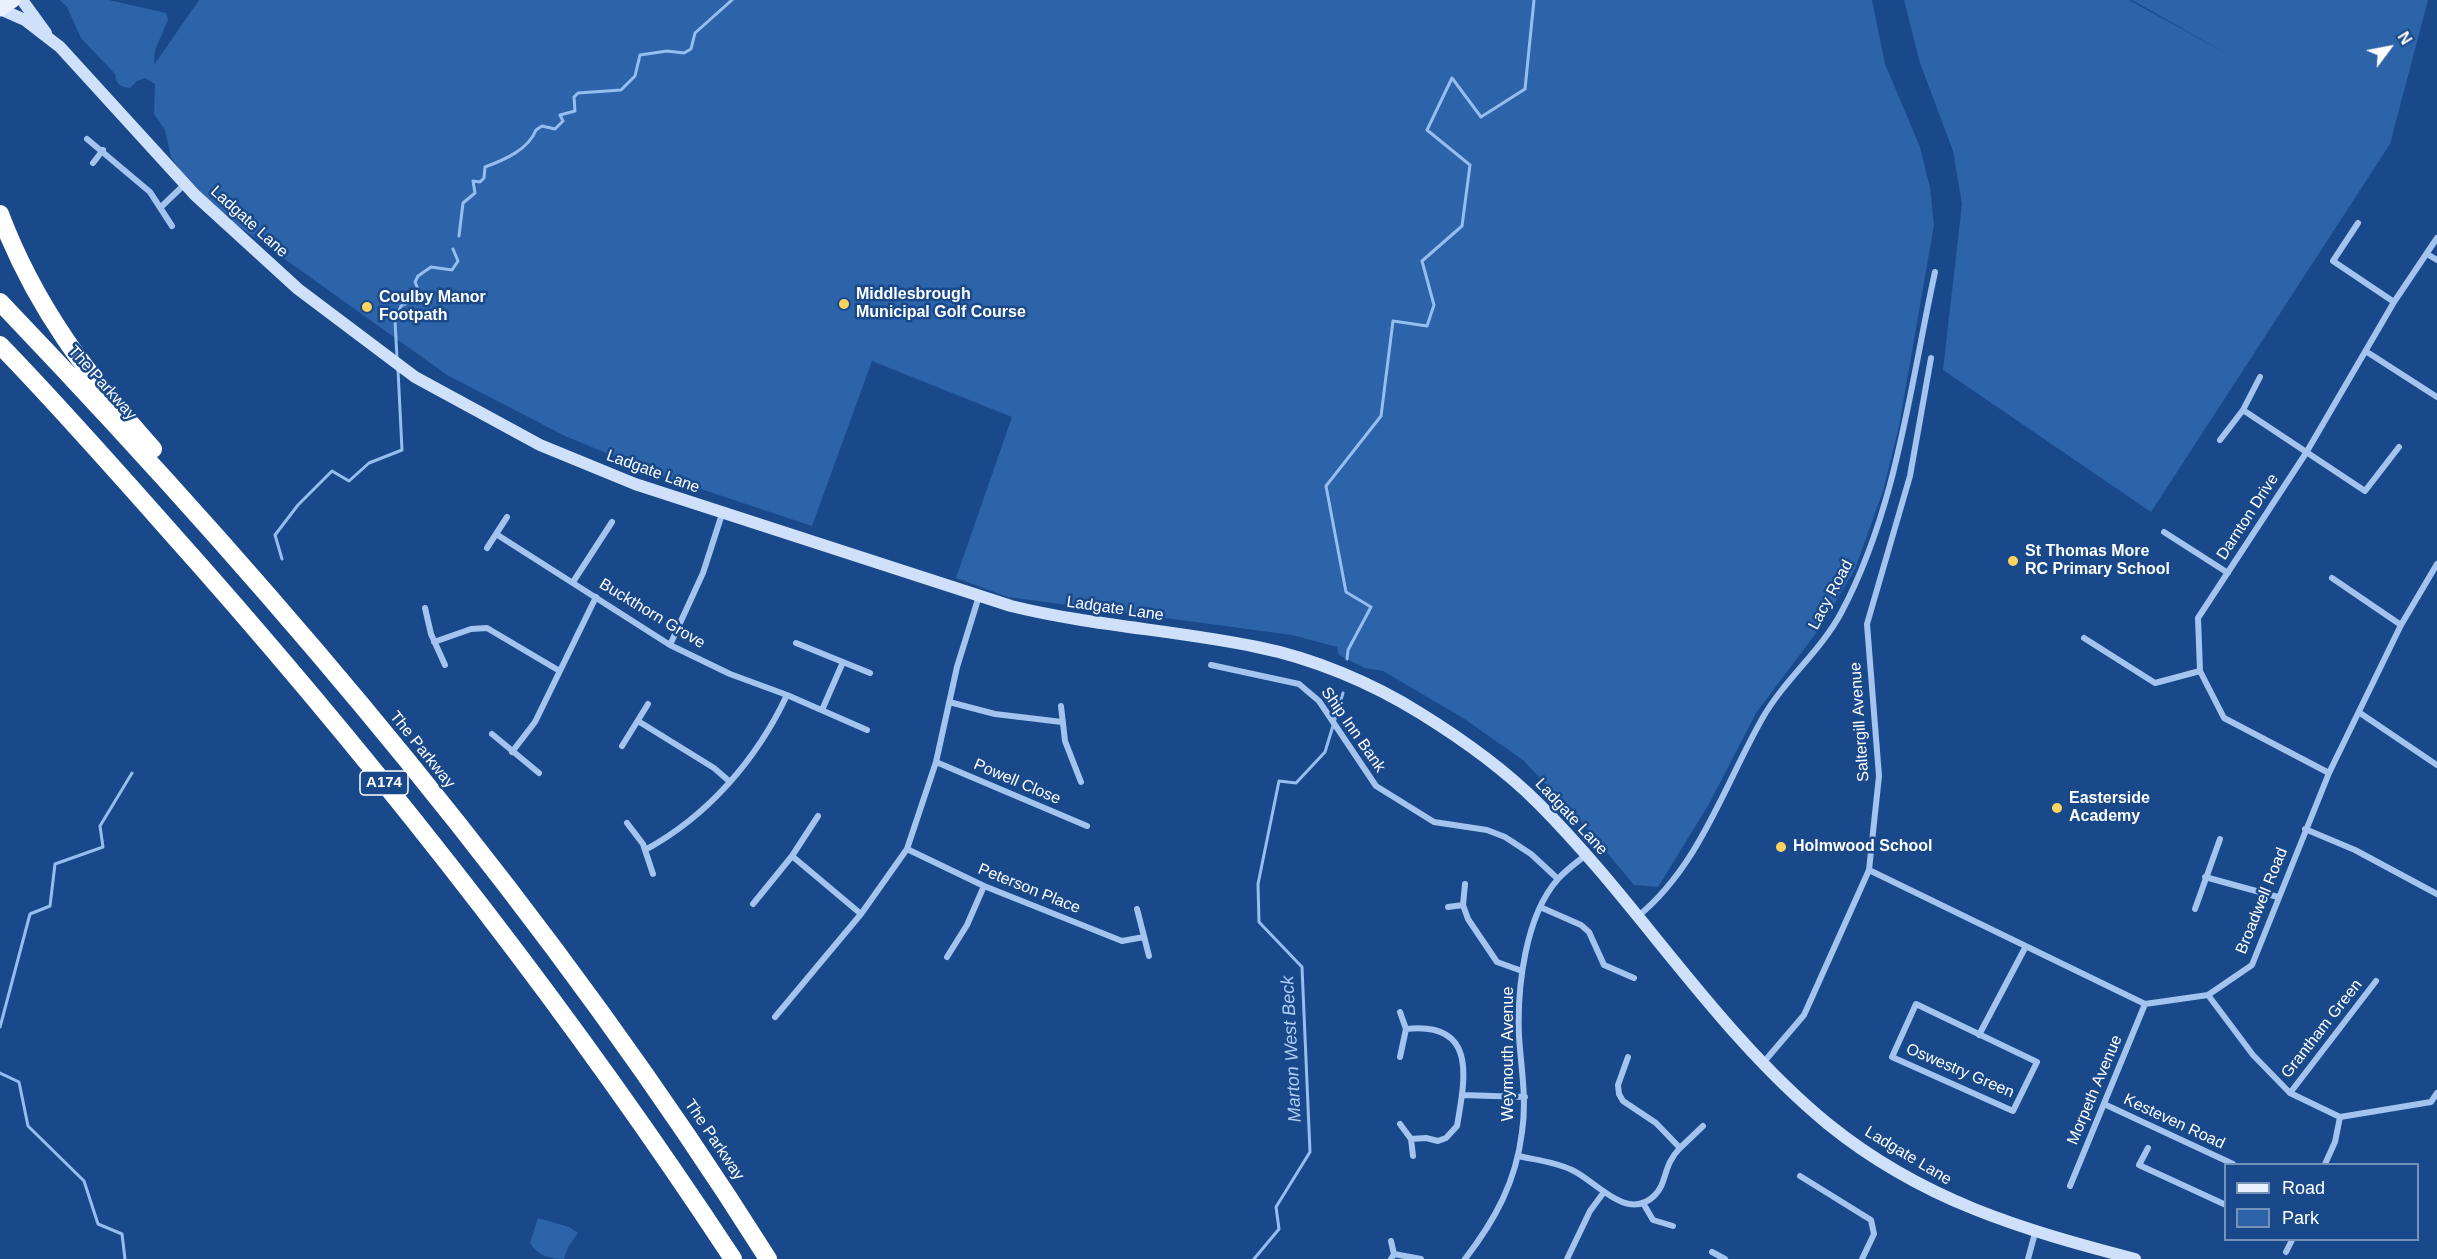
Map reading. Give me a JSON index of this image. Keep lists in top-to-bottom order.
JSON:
{
  "streets": {
    "highway": ["The Parkway", "A174"],
    "main road": ["Ladgate Lane"],
    "street": [
      "Darnton Drive",
      "Lacy Road",
      "Buckthorn Grove",
      "Saltergill Avenue",
      "Ship Inn Bank",
      "Powell Close",
      "Peterson Place",
      "Broadwell Road",
      "Grantham Green",
      "Weymouth Avenue",
      "Oswestry Green",
      "Morpeth Avenue",
      "Kesteven Road"
    ]
  },
  "crossings": [
    ["Ladgate Lane", "Lacy Road"],
    ["Ladgate Lane", "Saltergill Avenue"],
    ["Ladgate Lane", "Weymouth Avenue"],
    ["The Parkway", "A174"],
    ["Darnton Drive", "Broadwell Road"],
    ["Ship Inn Bank", "Weymouth Avenue"],
    ["Broadwell Road", "Morpeth Avenue"],
    ["Morpeth Avenue", "Kesteven Road"]
  ],
  "water": ["Marton West Beck"],
  "places": [
    "Middlesbrough Municipal Golf Course",
    "Coulby Manor Footpath",
    "St Thomas More RC Primary School",
    "Easterside Academy",
    "Holmwood School"
  ],
  "legend": ["Road", "Park"],
  "north": "top right"
}
